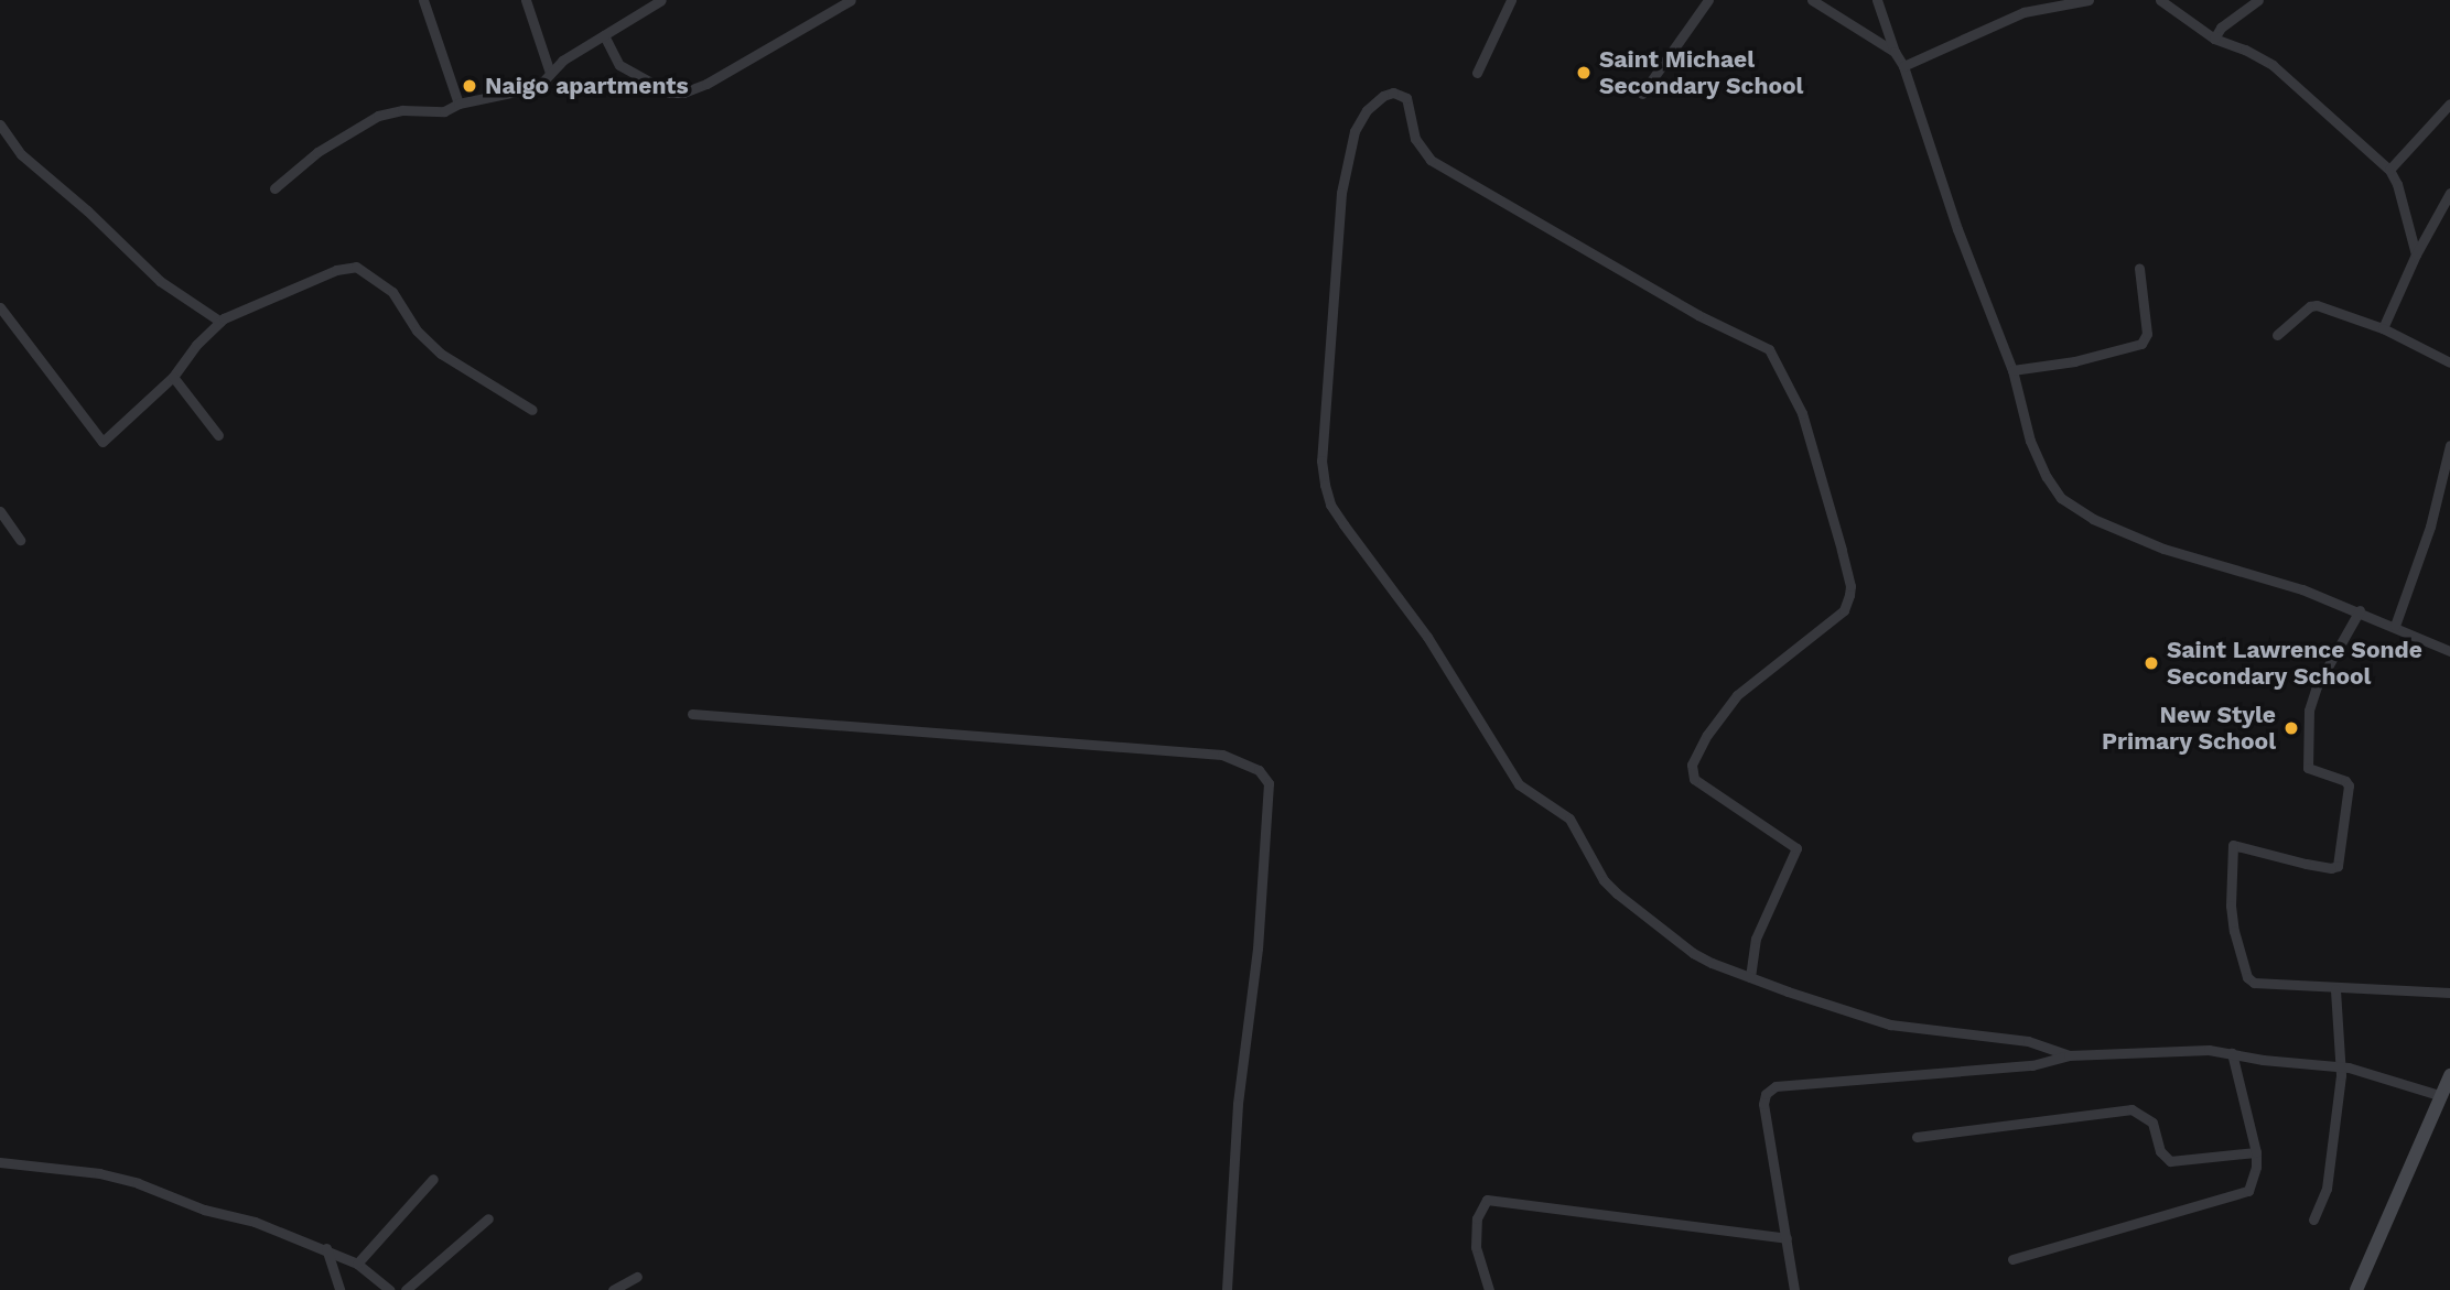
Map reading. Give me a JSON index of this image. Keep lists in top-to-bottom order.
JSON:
{
  "places": [
    "Saint Michael Secondary School",
    "Naigo apartments",
    "Saint Lawrence Sonde Secondary School",
    "New Style Primary School"
  ]
}
